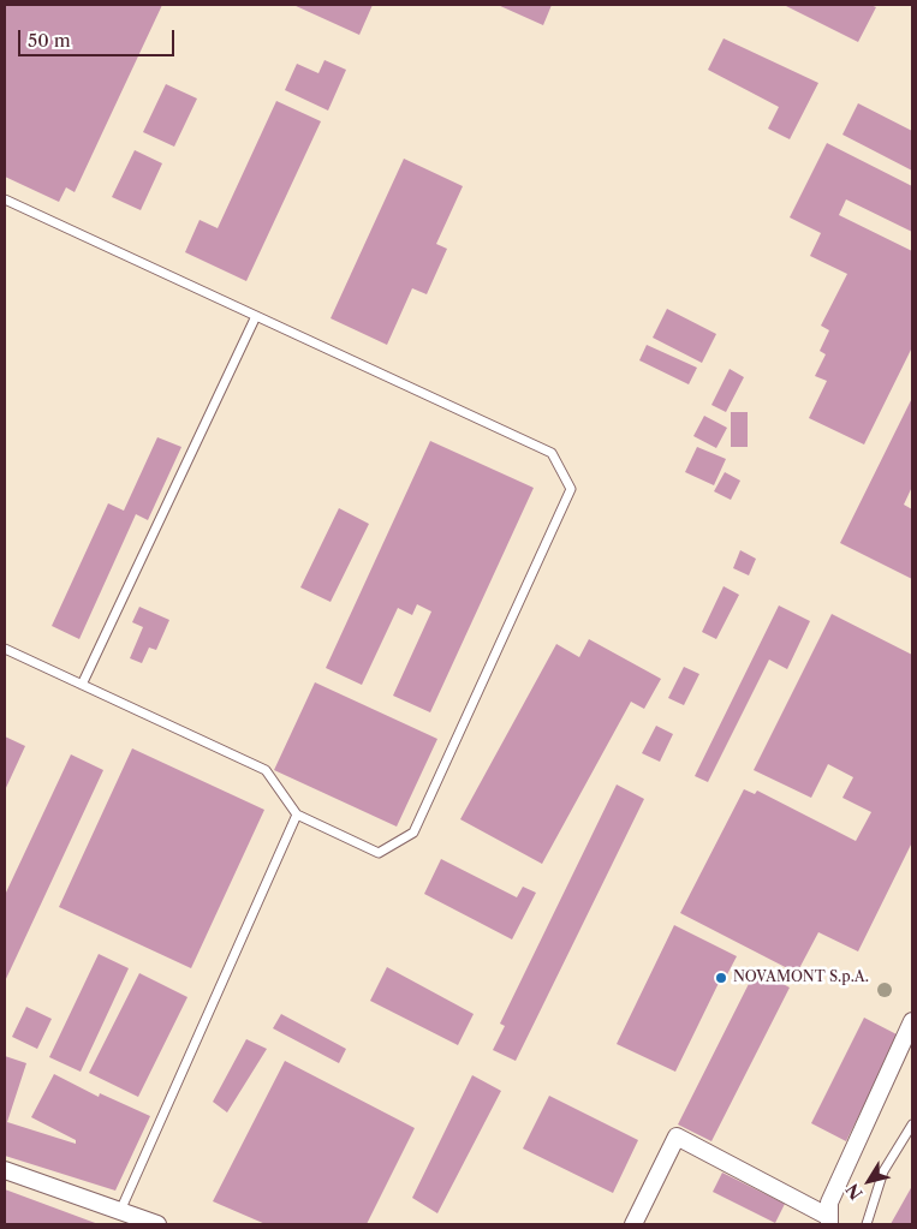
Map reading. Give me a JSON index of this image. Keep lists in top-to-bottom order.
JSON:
{
  "places": ["NOVAMONT S.p.A."],
  "scale_bar": "50 m",
  "north": "bottom left"
}
